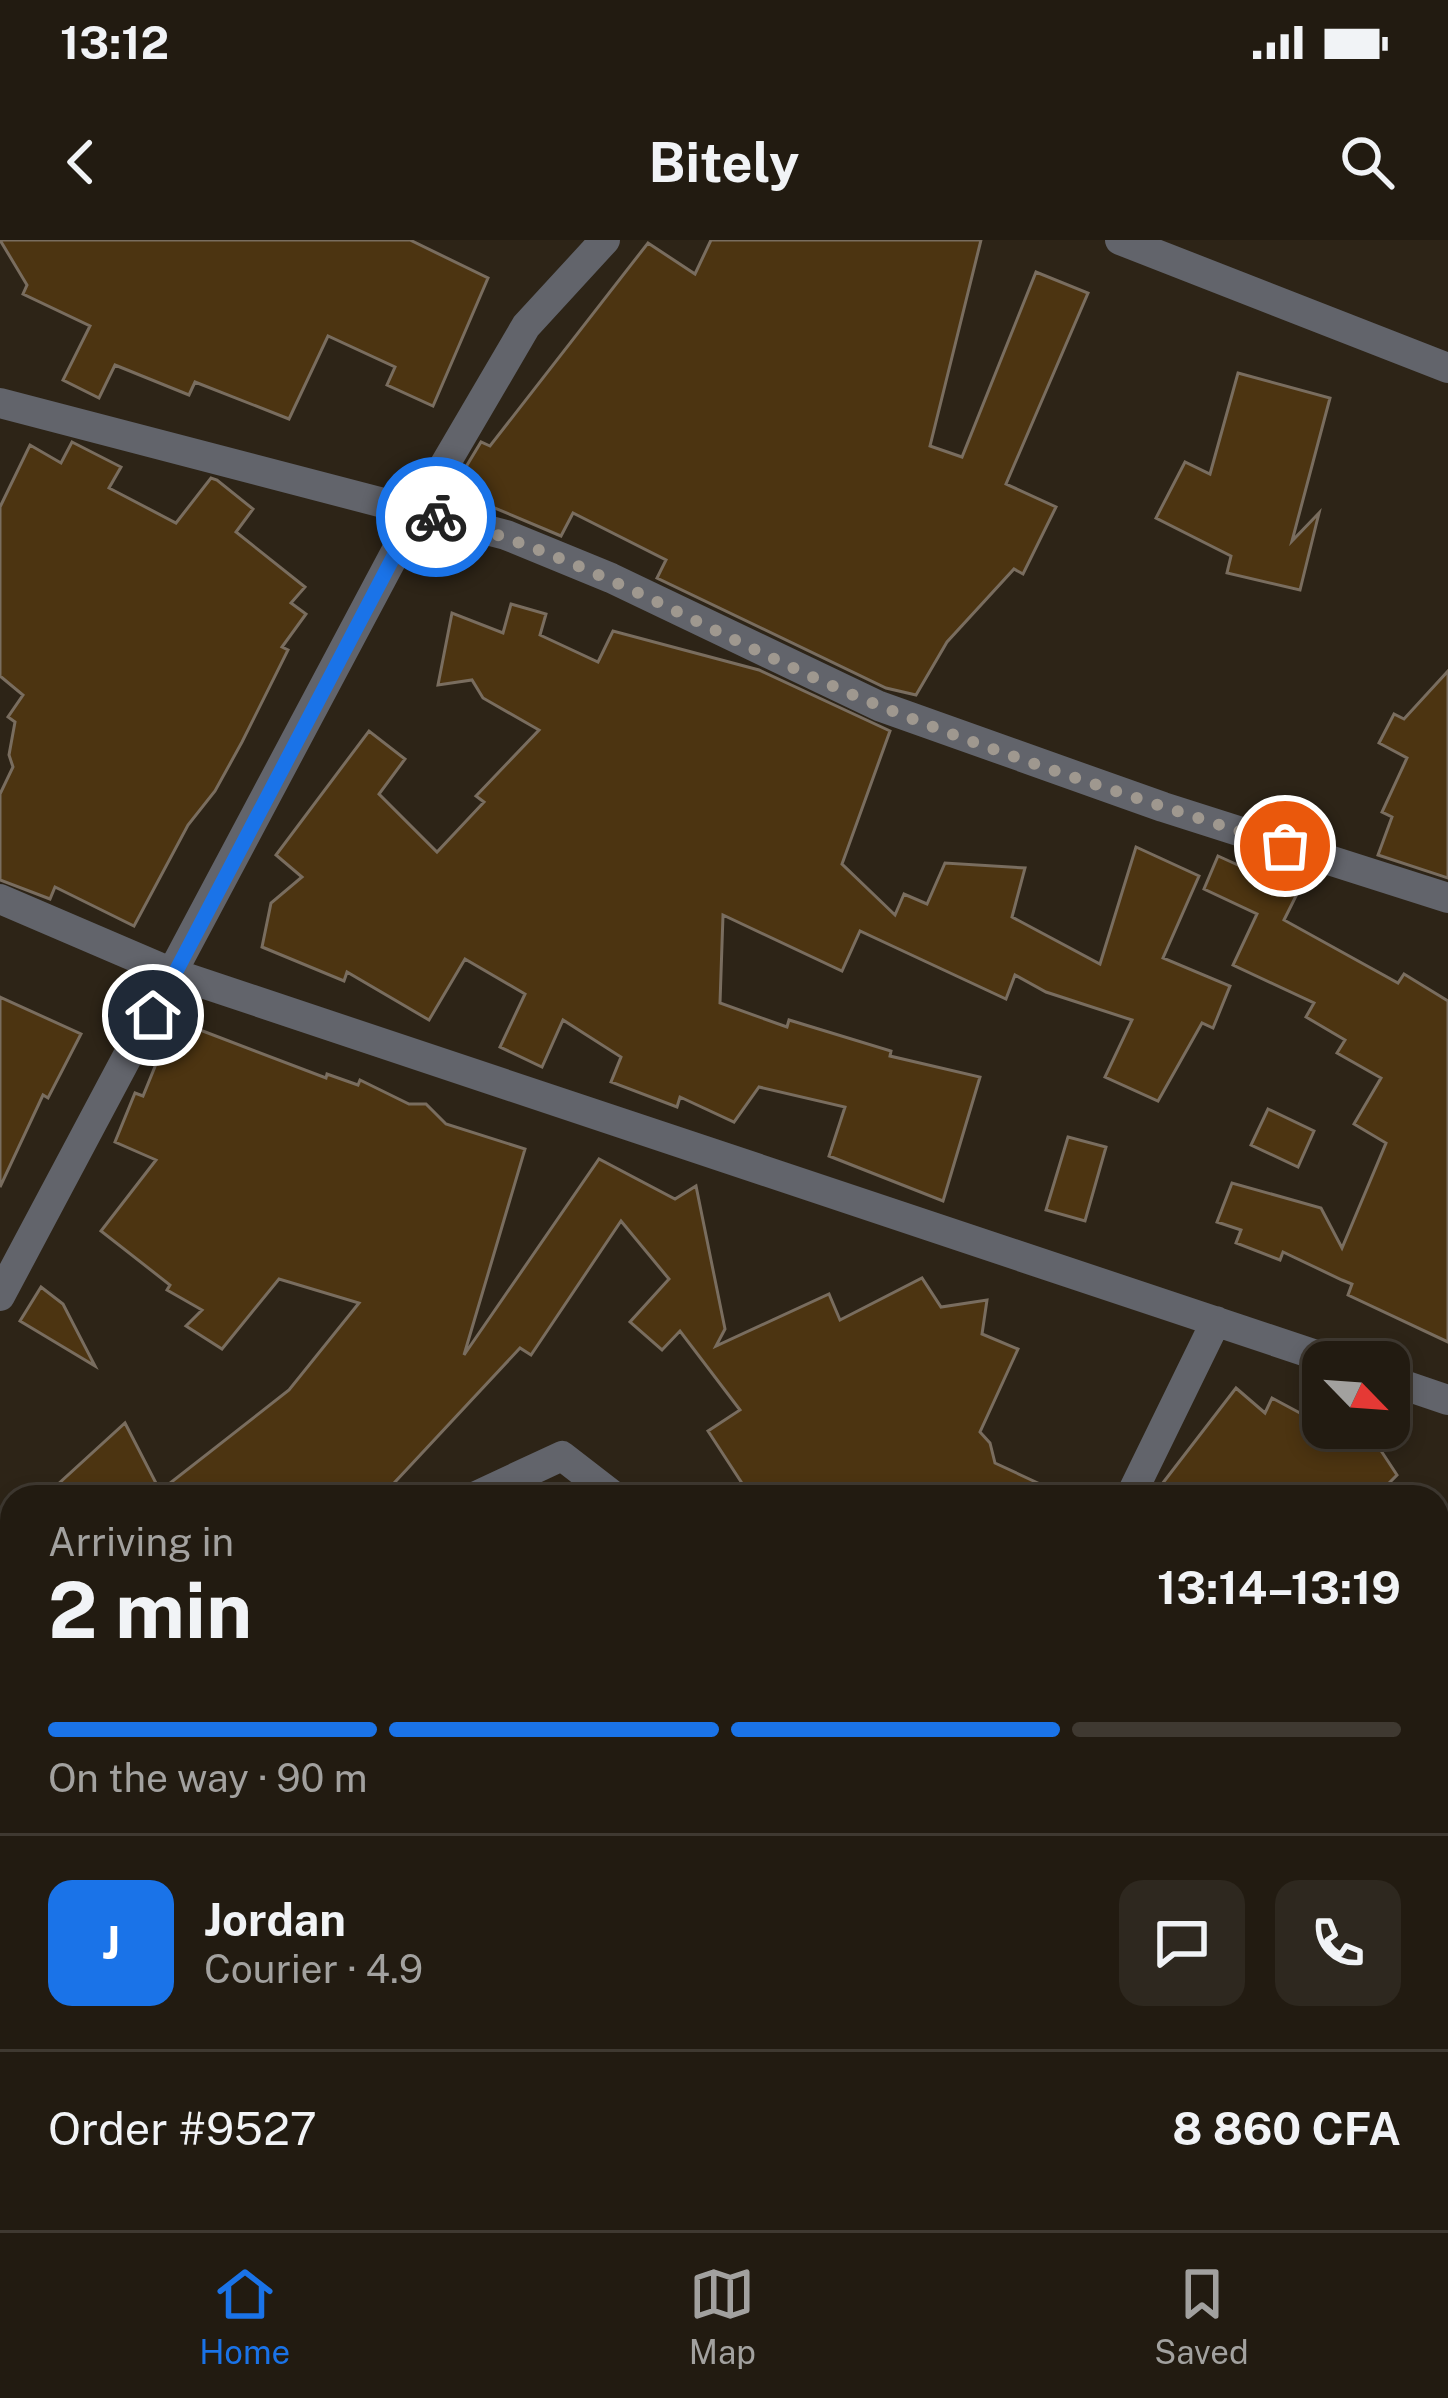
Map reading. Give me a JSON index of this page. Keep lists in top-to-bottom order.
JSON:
{
  "north": "bottom right",
  "page": {
    "status": "13:12",
    "header": "Bitely",
    "heading": ["2 min", "Arriving in", "13:14–13:19"],
    "panel": [
      "Jordan",
      "Courier · 4.9",
      "Order #9527",
      "8 860 CFA"
    ],
    "bar": "On the way · 90 m",
    "round": "J",
    "tabs": ["Home", "Map", "Saved"]
  }
}
